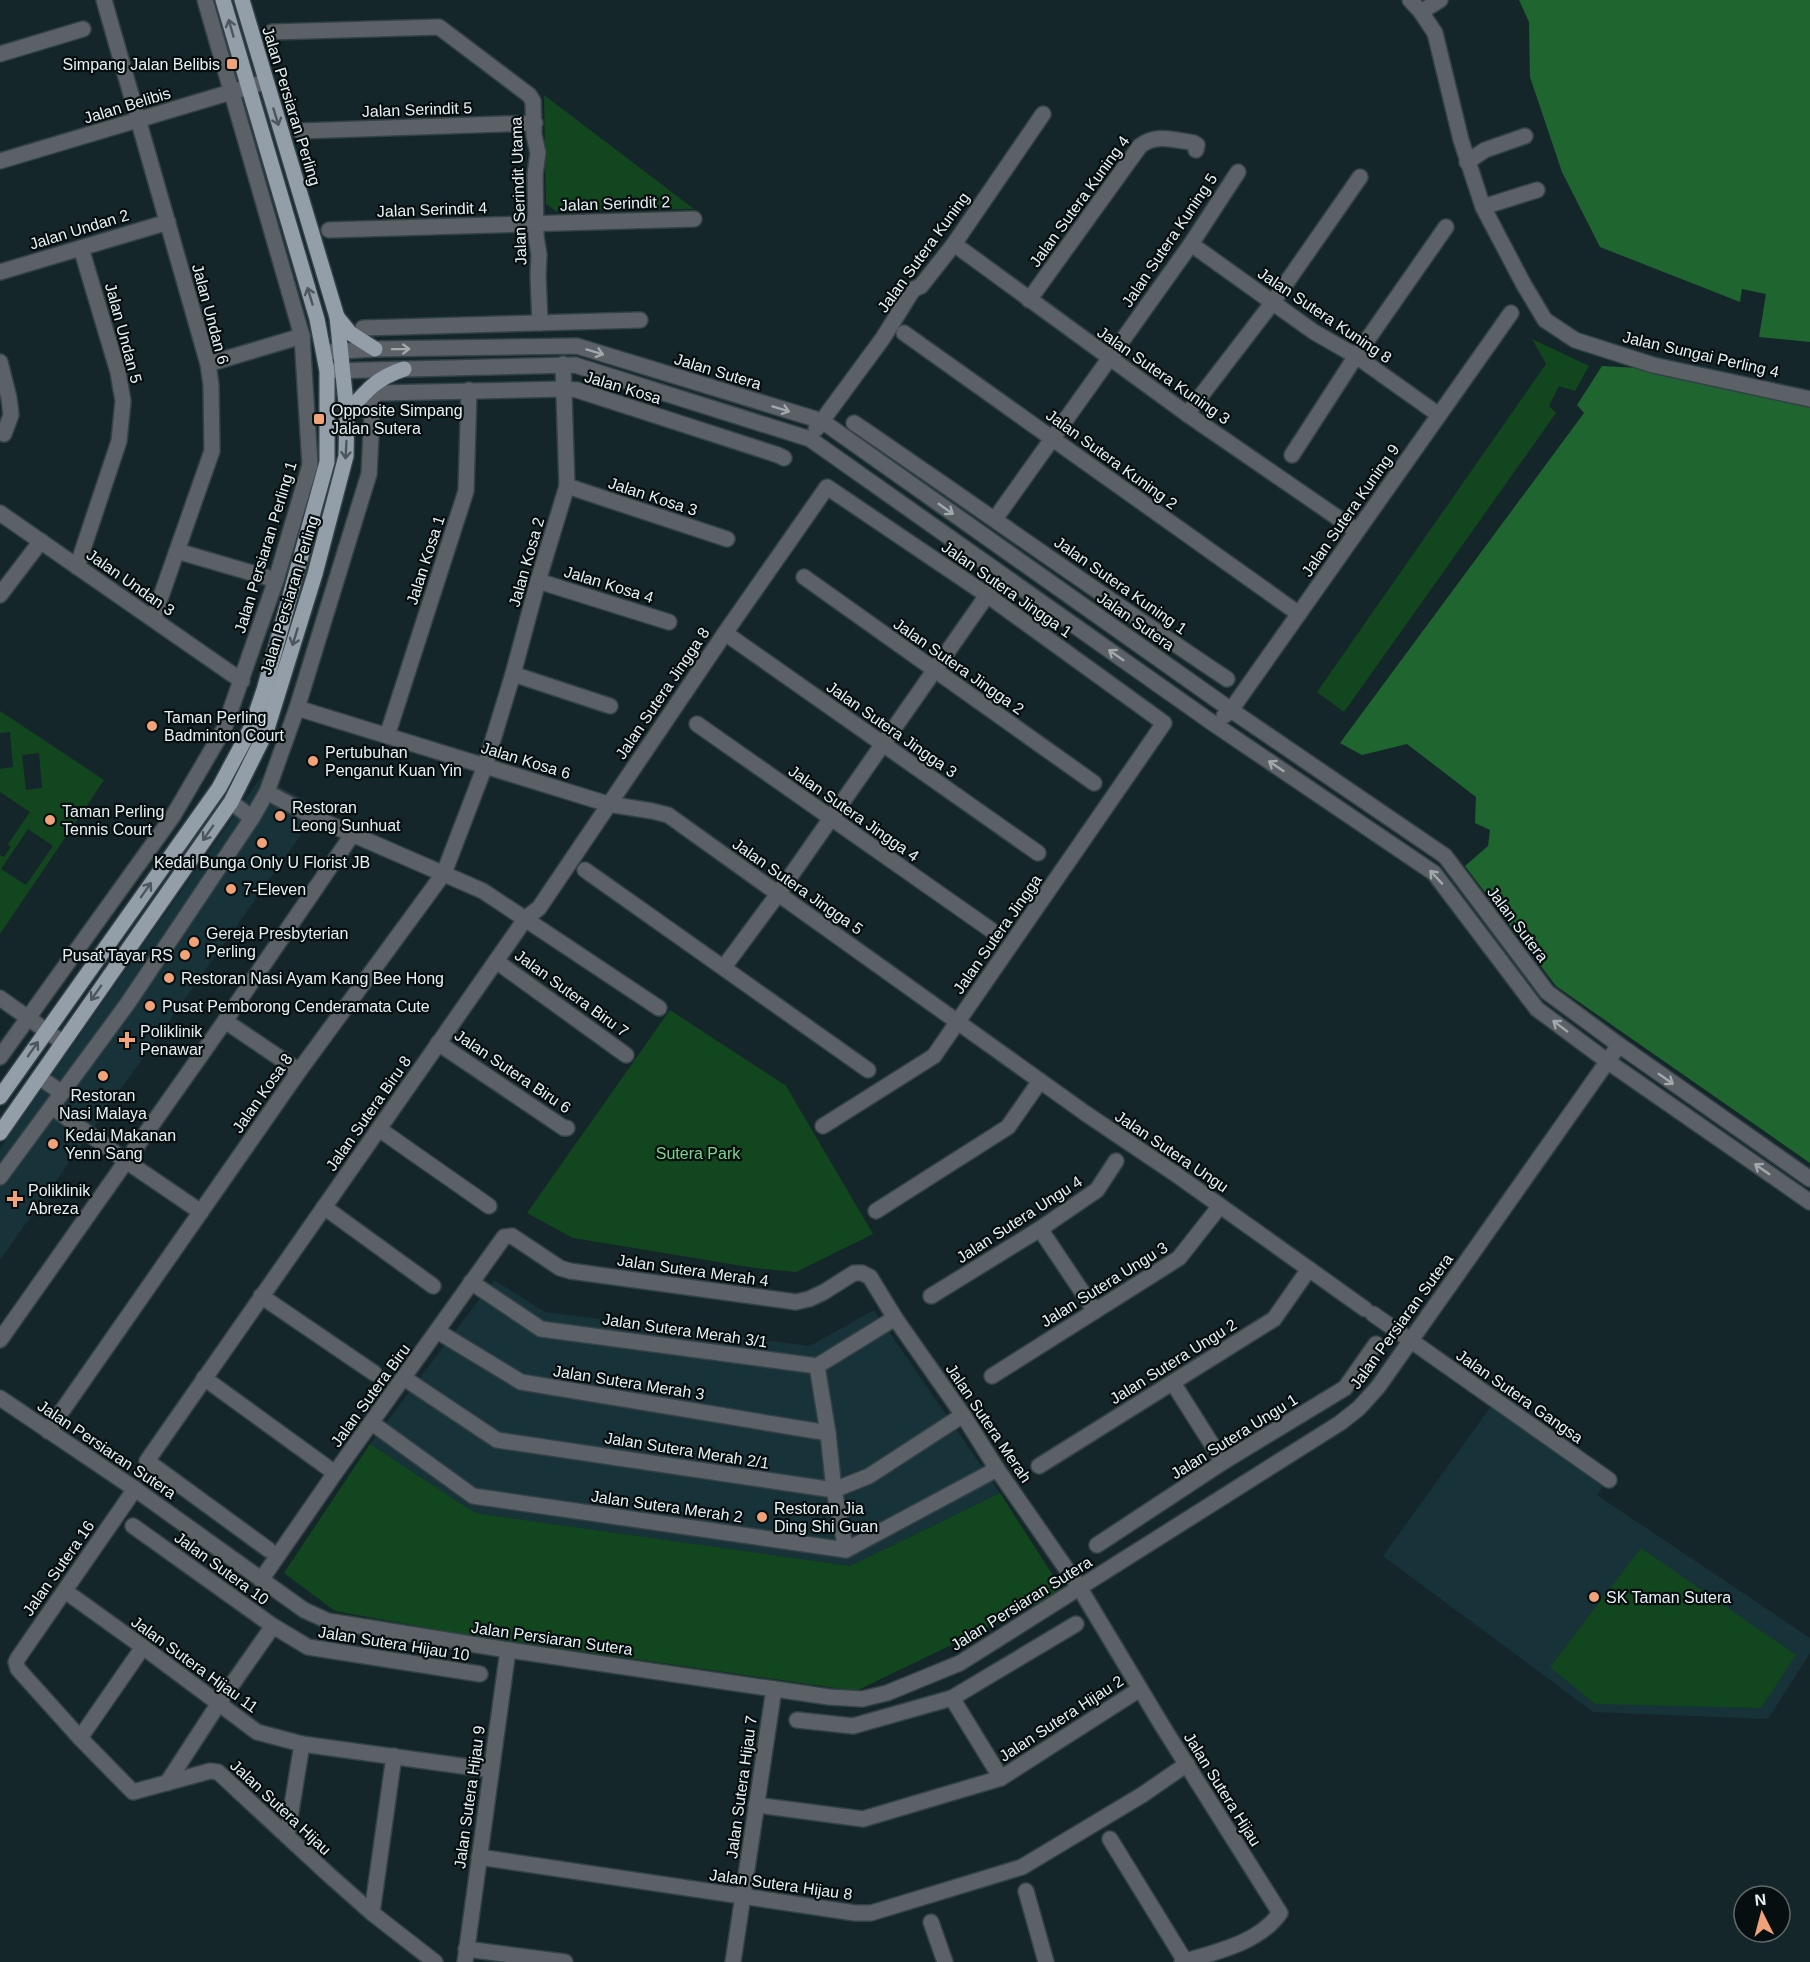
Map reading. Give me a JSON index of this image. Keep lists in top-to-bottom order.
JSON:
{
  "streets": {
    "main road": ["Jalan Persiaran Perling"],
    "street": [
      "Jalan Belibis",
      "Jalan Serindit 5",
      "Jalan Serindit Utama",
      "Jalan Sutera Kuning 4",
      "Jalan Serindit 2",
      "Jalan Serindit 4",
      "Jalan Undan 2",
      "Jalan Sutera Kuning 5",
      "Jalan Sutera Kuning",
      "Jalan Undan 6",
      "Jalan Sutera Kuning 8",
      "Jalan Undan 5",
      "Jalan Sungai Perling 4",
      "Jalan Sutera",
      "Jalan Sutera Kuning 3",
      "Jalan Kosa",
      "Jalan Sutera Kuning 2",
      "Jalan Kosa 3",
      "Jalan Sutera Kuning 9",
      "Jalan Persiaran Perling 1",
      "Jalan Kosa 1",
      "Jalan Kosa 2",
      "Jalan Undan 3",
      "Jalan Kosa 4",
      "Jalan Sutera Kuning 1",
      "Jalan Sutera Jingga 1",
      "Jalan Sutera Jingga 2",
      "Jalan Sutera Jingga 8",
      "Jalan Sutera Jingga 3",
      "Jalan Kosa 6",
      "Jalan Sutera Jingga 4",
      "Jalan Sutera Jingga 5",
      "Jalan Sutera Jingga",
      "Jalan Sutera Biru 7",
      "Jalan Sutera Biru 6",
      "Jalan Kosa 8",
      "Jalan Sutera Biru 8",
      "Jalan Sutera Ungu",
      "Jalan Sutera Ungu 4",
      "Jalan Sutera Merah 4",
      "Jalan Sutera Ungu 3",
      "Jalan Persiaran Sutera",
      "Jalan Sutera Merah 3/1",
      "Jalan Sutera Ungu 2",
      "Jalan Sutera Merah 3",
      "Jalan Sutera Biru",
      "Jalan Sutera Gangsa",
      "Jalan Sutera Merah",
      "Jalan Sutera Ungu 1",
      "Jalan Sutera Merah 2/1",
      "Jalan Sutera Merah 2",
      "Jalan Sutera 16",
      "Jalan Sutera 10",
      "Jalan Sutera Hijau 10",
      "Jalan Sutera Hijau 11",
      "Jalan Sutera Hijau 2",
      "Jalan Sutera Hijau 7",
      "Jalan Sutera Hijau",
      "Jalan Sutera Hijau 9",
      "Jalan Sutera Hijau 8"
    ]
  },
  "crossings": [
    ["Jalan Belibis", "Jalan Persiaran Perling"],
    ["Jalan Belibis", "Jalan Undan 6"],
    ["Jalan Belibis", "Jalan Persiaran Perling 1"],
    ["Jalan Persiaran Perling", "Jalan Sutera"],
    ["Jalan Serindit 5", "Jalan Serindit Utama"],
    ["Jalan Serindit Utama", "Jalan Serindit 2"],
    ["Jalan Serindit Utama", "Jalan Serindit 4"],
    ["Jalan Sutera Kuning 4", "Jalan Sutera Kuning 3"],
    ["Jalan Serindit 2", "Jalan Serindit 4"],
    ["Jalan Undan 2", "Jalan Undan 6"],
    ["Jalan Undan 2", "Jalan Undan 5"],
    ["Jalan Sutera Kuning 5", "Jalan Sutera Kuning 8"],
    ["Jalan Sutera Kuning 5", "Jalan Sutera Kuning 3"],
    ["Jalan Sutera Kuning 5", "Jalan Sutera Kuning 2"],
    ["Jalan Sutera Kuning", "Jalan Sutera"],
    ["Jalan Sutera Kuning", "Jalan Sutera Kuning 3"],
    ["Jalan Undan 6", "Jalan Undan 3"],
    ["Jalan Sutera Kuning 8", "Jalan Sutera Kuning 9"],
    ["Jalan Undan 5", "Jalan Undan 3"],
    ["Jalan Sutera", "Jalan Sutera Kuning 9"],
    ["Jalan Sutera", "Jalan Persiaran Sutera"],
    ["Jalan Sutera Kuning 3", "Jalan Sutera Kuning 9"],
    ["Jalan Kosa", "Jalan Kosa 1"],
    ["Jalan Kosa", "Jalan Kosa 2"],
    ["Jalan Kosa", "Jalan Kosa 6"],
    ["Jalan Sutera Kuning 2", "Jalan Sutera Kuning 9"],
    ["Jalan Kosa 3", "Jalan Kosa 2"],
    ["Jalan Persiaran Perling 1", "Jalan Undan 3"],
    ["Jalan Kosa 1", "Jalan Kosa 6"],
    ["Jalan Kosa 2", "Jalan Kosa 4"],
    ["Jalan Kosa 2", "Jalan Kosa 6"],
    ["Jalan Kosa 2", "Jalan Kosa 8"],
    ["Jalan Sutera Jingga 1", "Jalan Sutera Jingga 8"],
    ["Jalan Sutera Jingga 1", "Jalan Sutera Jingga"],
    ["Jalan Sutera Jingga 8", "Jalan Sutera Jingga 3"],
    ["Jalan Sutera Jingga 8", "Jalan Kosa 6"],
    ["Jalan Sutera Jingga 8", "Jalan Sutera Jingga 5"],
    ["Jalan Sutera Jingga 8", "Jalan Sutera Biru 8"],
    ["Jalan Kosa 6", "Jalan Sutera Jingga 5"],
    ["Jalan Kosa 6", "Jalan Kosa 8"],
    ["Jalan Sutera Jingga 5", "Jalan Sutera Jingga"],
    ["Jalan Sutera Jingga 5", "Jalan Sutera Ungu"],
    ["Jalan Sutera Jingga", "Jalan Sutera Ungu"],
    ["Jalan Sutera Biru 7", "Jalan Sutera Biru 8"],
    ["Jalan Sutera Biru 6", "Jalan Sutera Biru 8"],
    ["Jalan Kosa 8", "Jalan Persiaran Sutera"],
    ["Jalan Sutera Ungu", "Jalan Sutera Ungu 3"],
    ["Jalan Sutera Ungu", "Jalan Persiaran Sutera"],
    ["Jalan Sutera Ungu", "Jalan Sutera Ungu 2"],
    ["Jalan Sutera Ungu", "Jalan Sutera Gangsa"],
    ["Jalan Sutera Merah 4", "Jalan Sutera Biru"],
    ["Jalan Sutera Merah 4", "Jalan Sutera Merah"],
    ["Jalan Persiaran Sutera", "Jalan Sutera Biru"],
    ["Jalan Persiaran Sutera", "Jalan Sutera Gangsa"],
    ["Jalan Persiaran Sutera", "Jalan Sutera Merah"],
    ["Jalan Persiaran Sutera", "Jalan Sutera 16"],
    ["Jalan Persiaran Sutera", "Jalan Sutera Hijau 7"],
    ["Jalan Persiaran Sutera", "Jalan Sutera Hijau"],
    ["Jalan Persiaran Sutera", "Jalan Sutera Hijau 9"],
    ["Jalan Sutera Merah 3/1", "Jalan Sutera Biru"],
    ["Jalan Sutera Merah 3", "Jalan Sutera Biru"],
    ["Jalan Sutera Biru", "Jalan Sutera Merah 2/1"],
    ["Jalan Sutera Biru", "Jalan Sutera Merah 2"],
    ["Jalan Sutera Merah", "Jalan Sutera Hijau"],
    ["Jalan Sutera 16", "Jalan Sutera Hijau 11"],
    ["Jalan Sutera 16", "Jalan Sutera Hijau"],
    ["Jalan Sutera 10", "Jalan Sutera Hijau 10"],
    ["Jalan Sutera 10", "Jalan Sutera Hijau 11"],
    ["Jalan Sutera 10", "Jalan Sutera Hijau"],
    ["Jalan Sutera Hijau 11", "Jalan Sutera Hijau 9"],
    ["Jalan Sutera Hijau 2", "Jalan Sutera Hijau 7"],
    ["Jalan Sutera Hijau 2", "Jalan Sutera Hijau"],
    ["Jalan Sutera Hijau 7", "Jalan Sutera Hijau 8"],
    ["Jalan Sutera Hijau", "Jalan Sutera Hijau 8"],
    ["Jalan Sutera Hijau 9", "Jalan Sutera Hijau 8"]
  ],
  "parks": ["Sutera Park"],
  "places": {
    "transit": ["Simpang Jalan Belibis", "Opposite Simpang Jalan Sutera"],
    "other": [
      "Taman Perling Badminton Court",
      "Pertubuhan Penganut Kuan Yin",
      "Restoran Leong Sunhuat",
      "Taman Perling Tennis Court",
      "Kedai Bunga Only U Florist JB",
      "7-Eleven",
      "Gereja Presbyterian Perling",
      "Pusat Tayar RS",
      "Restoran Nasi Ayam Kang Bee Hong",
      "Pusat Pemborong Cenderamata Cute",
      "Restoran Nasi Malaya",
      "Kedai Makanan Yenn Sang",
      "Restoran Jia Ding Shi Guan",
      "SK Taman Sutera"
    ],
    "health": ["Poliklinik Penawar", "Poliklinik Abreza"]
  },
  "north": "top"
}
